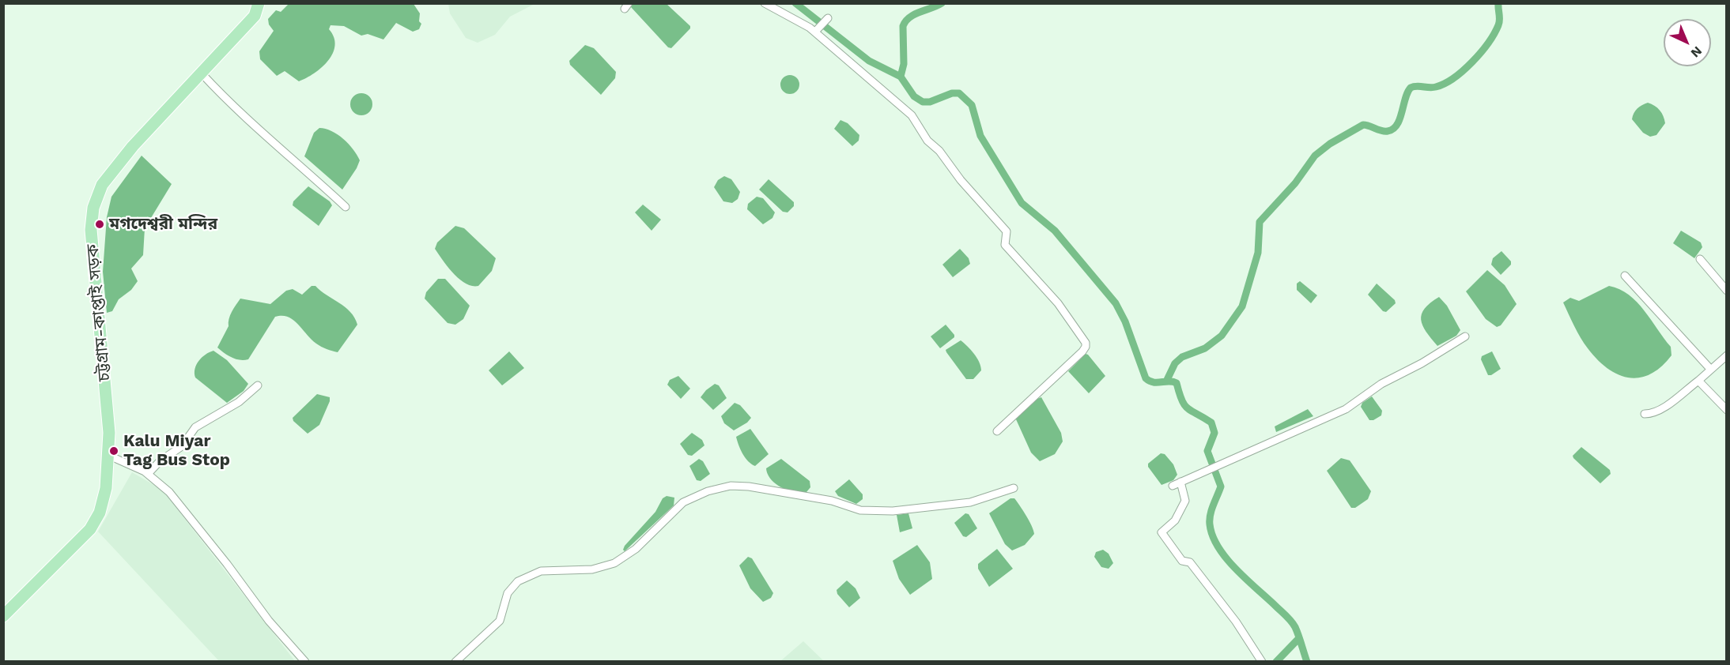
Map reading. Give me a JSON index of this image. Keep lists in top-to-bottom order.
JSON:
{
  "streets": {
    "main road": ["চট্টগ্রাম-কাপ্তাই সড়ক"]
  },
  "places": ["মগদেশ্বরী মন্দির", "Kalu Miyar Tag Bus Stop"],
  "north": "bottom right"
}
